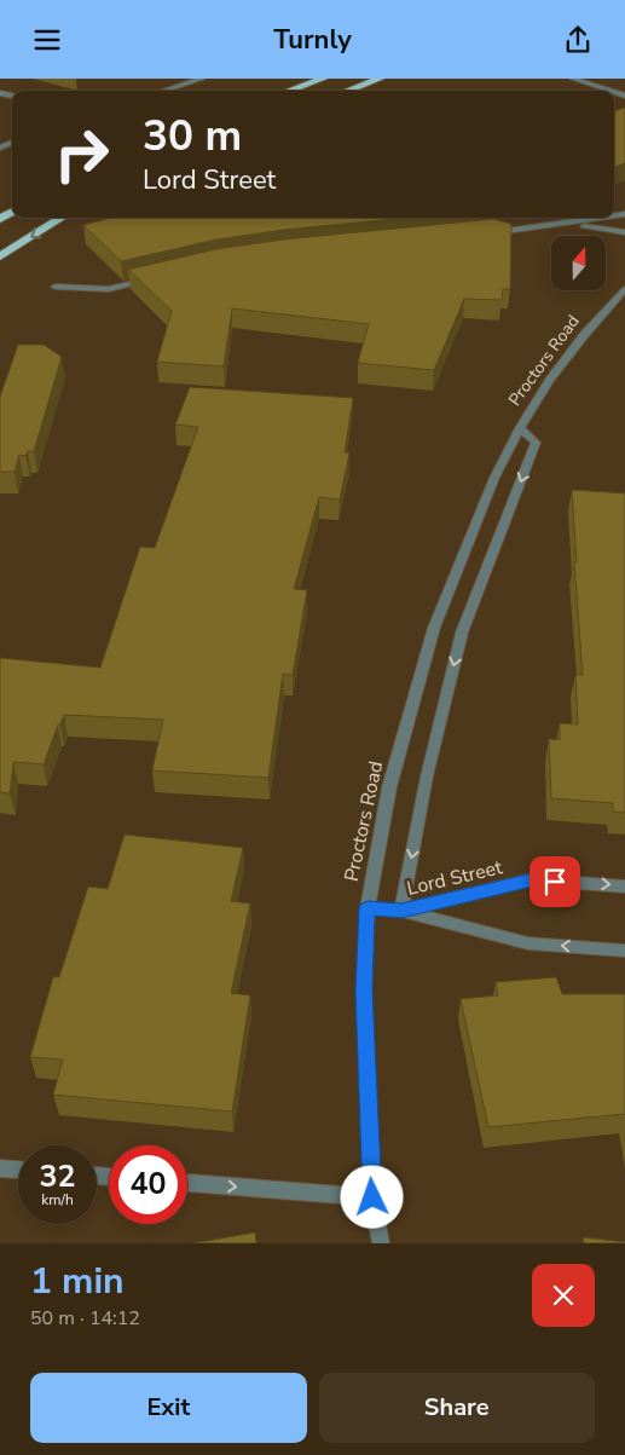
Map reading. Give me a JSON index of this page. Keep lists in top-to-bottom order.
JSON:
{
  "streets": {
    "street": ["Proctors Road", "Lord Street"]
  },
  "crossings": [
    ["Proctors Road", "Lord Street"]
  ],
  "north": "top",
  "page": {
    "header": "Turnly",
    "turn": ["30 m", "Lord Street"],
    "speed": "32 km/h",
    "limit": "40",
    "heading": ["1 min", "50 m · 14:12"],
    "buttons": ["Exit", "Share"]
  }
}
